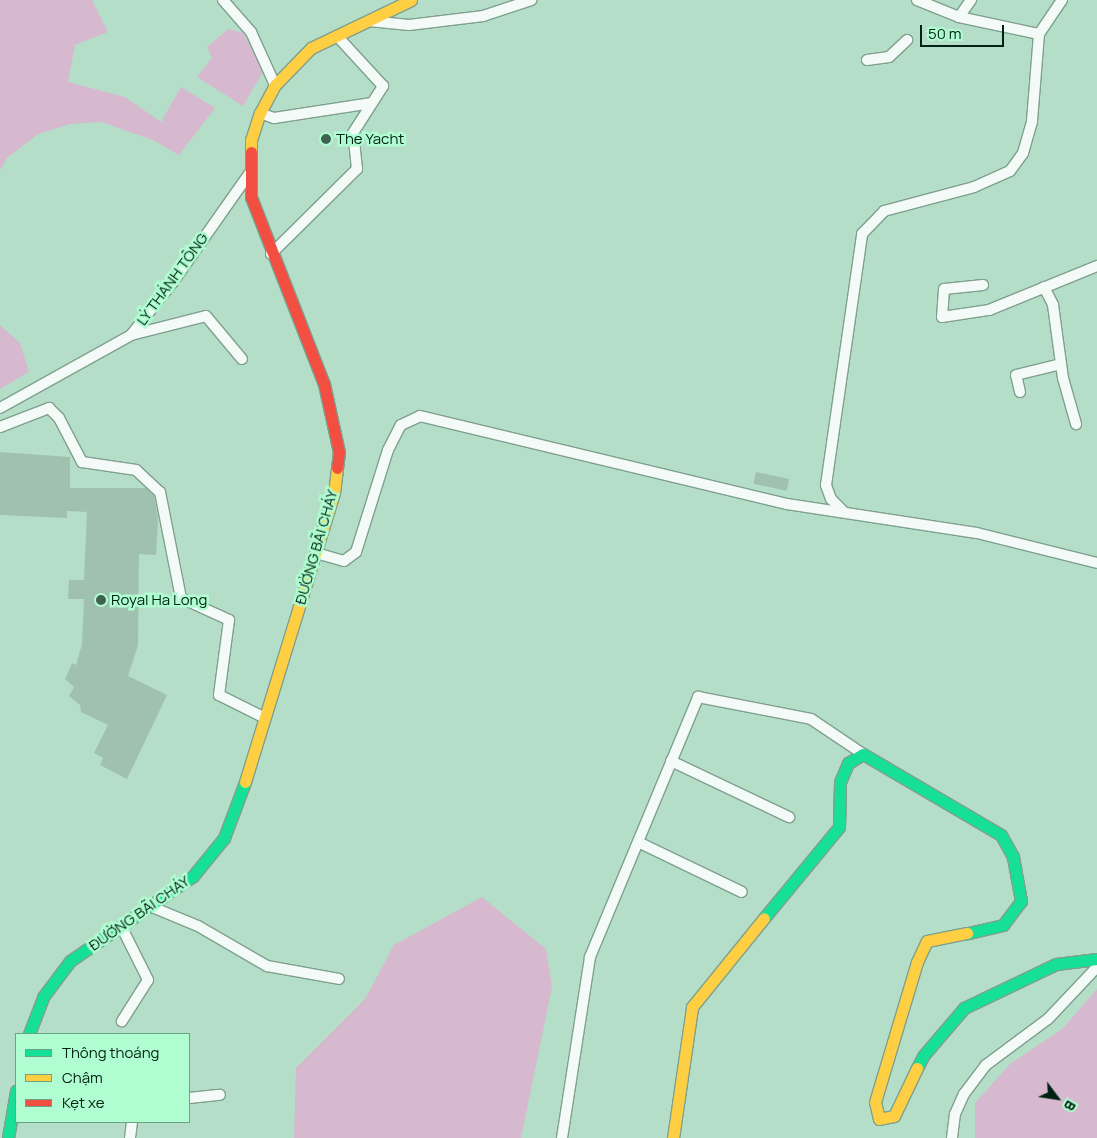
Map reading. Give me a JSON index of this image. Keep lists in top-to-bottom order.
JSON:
{
  "streets": {
    "main road": ["ĐƯỜNG BÃI CHÁY"],
    "street": ["LÝ THÁNH TÔNG"]
  },
  "crossings": [
    ["LÝ THÁNH TÔNG", "ĐƯỜNG BÃI CHÁY"]
  ],
  "places": ["The Yacht", "Royal Ha Long"],
  "legend": ["Thông thoáng", "Chậm", "Kẹt xe"],
  "scale_bar": "50 m",
  "north": "bottom right"
}
